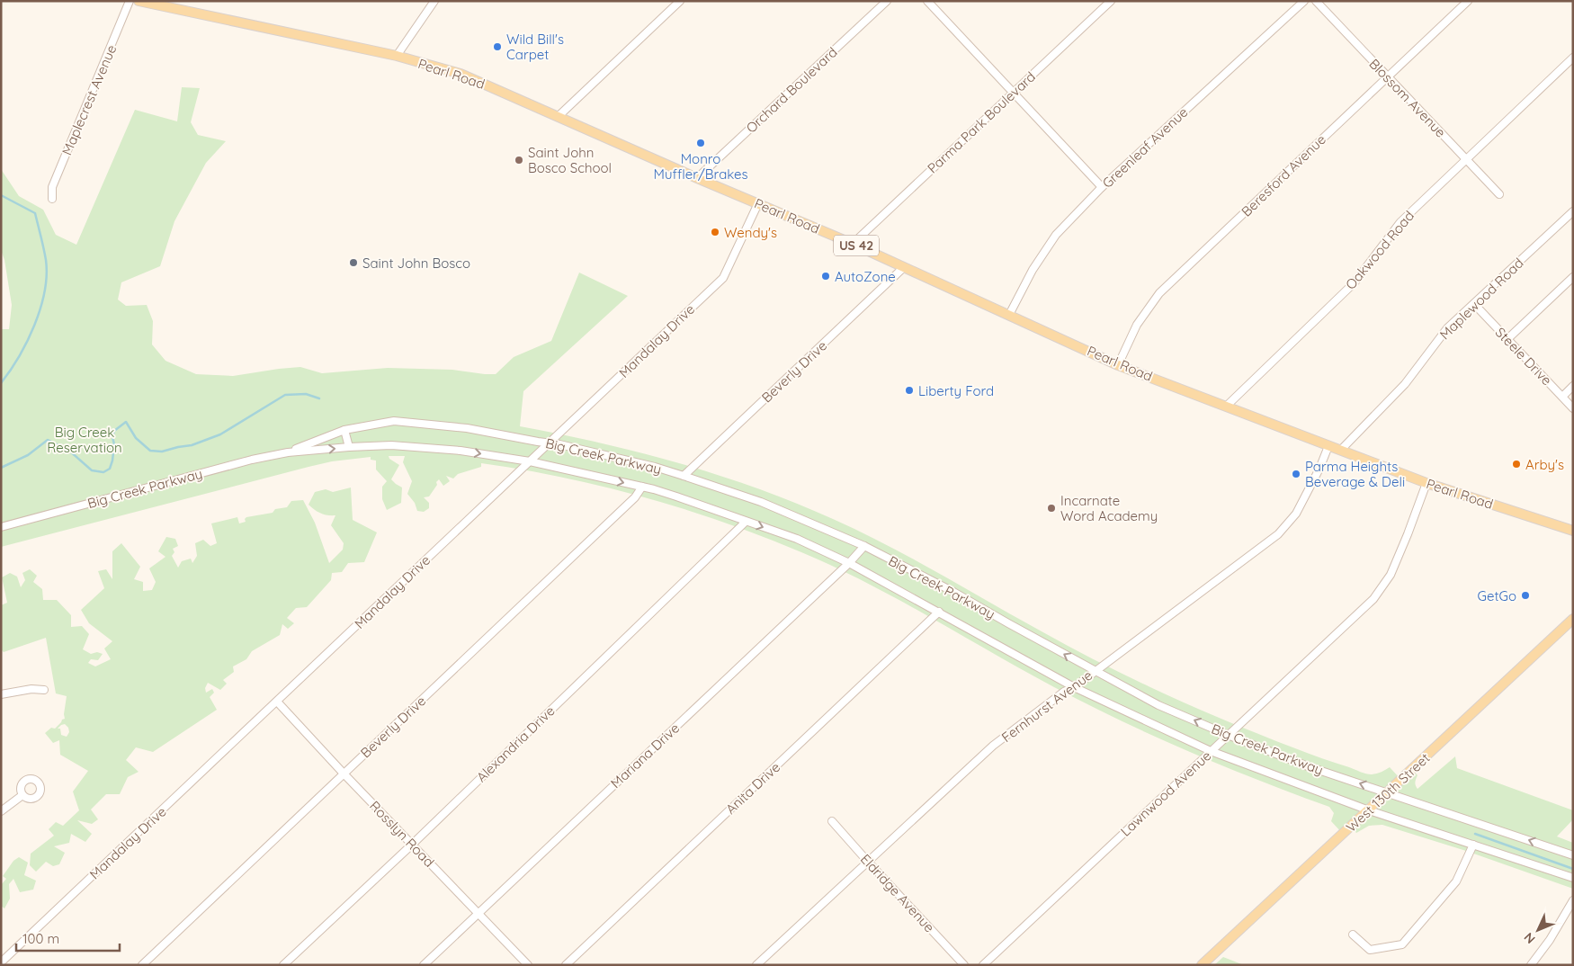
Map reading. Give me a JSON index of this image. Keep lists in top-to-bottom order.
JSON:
{
  "streets": {
    "main road": ["Pearl Road", "US 42", "West 130th Street"],
    "street": [
      "Orchard Boulevard",
      "Blossom Avenue",
      "Maplecrest Avenue",
      "Parma Park Boulevard",
      "Greenleaf Avenue",
      "Beresford Avenue",
      "Oakwood Road",
      "Maplewood Road",
      "Mandalay Drive",
      "Steele Drive",
      "Beverly Drive",
      "Big Creek Parkway",
      "Fernhurst Avenue",
      "Alexandria Drive",
      "Mariana Drive",
      "Anita Drive",
      "Lawnwood Avenue",
      "Rosslyn Road",
      "Eldridge Avenue"
    ]
  },
  "crossings": [
    ["Pearl Road", "Orchard Boulevard"],
    ["Pearl Road", "Parma Park Boulevard"],
    ["Pearl Road", "Greenleaf Avenue"],
    ["Pearl Road", "Beresford Avenue"],
    ["Pearl Road", "Oakwood Road"],
    ["Pearl Road", "Maplewood Road"],
    ["Pearl Road", "Mandalay Drive"],
    ["Pearl Road", "Beverly Drive"],
    ["Pearl Road", "Fernhurst Avenue"],
    ["Pearl Road", "Lawnwood Avenue"],
    ["Blossom Avenue", "Beresford Avenue"],
    ["Blossom Avenue", "Oakwood Road"],
    ["Maplewood Road", "Steele Drive"],
    ["Mandalay Drive", "Big Creek Parkway"],
    ["Mandalay Drive", "Rosslyn Road"],
    ["Beverly Drive", "Big Creek Parkway"],
    ["Beverly Drive", "Rosslyn Road"],
    ["Big Creek Parkway", "Fernhurst Avenue"],
    ["Big Creek Parkway", "Alexandria Drive"],
    ["Big Creek Parkway", "Mariana Drive"],
    ["Big Creek Parkway", "Anita Drive"],
    ["Big Creek Parkway", "West 130th Street"],
    ["Big Creek Parkway", "Lawnwood Avenue"],
    ["Fernhurst Avenue", "Eldridge Avenue"],
    ["Alexandria Drive", "Rosslyn Road"],
    ["Mariana Drive", "Rosslyn Road"]
  ],
  "parks": ["Big Creek Reservation"],
  "places": [
    "Wild Bill's Carpet",
    "Monro Muffler/Brakes",
    "Saint John Bosco School",
    "Wendy's",
    "Saint John Bosco",
    "AutoZone",
    "Liberty Ford",
    "Arby's",
    "Parma Heights Beverage & Deli",
    "Incarnate Word Academy",
    "GetGo"
  ],
  "scale_bar": "100 m",
  "north": "bottom left"
}
